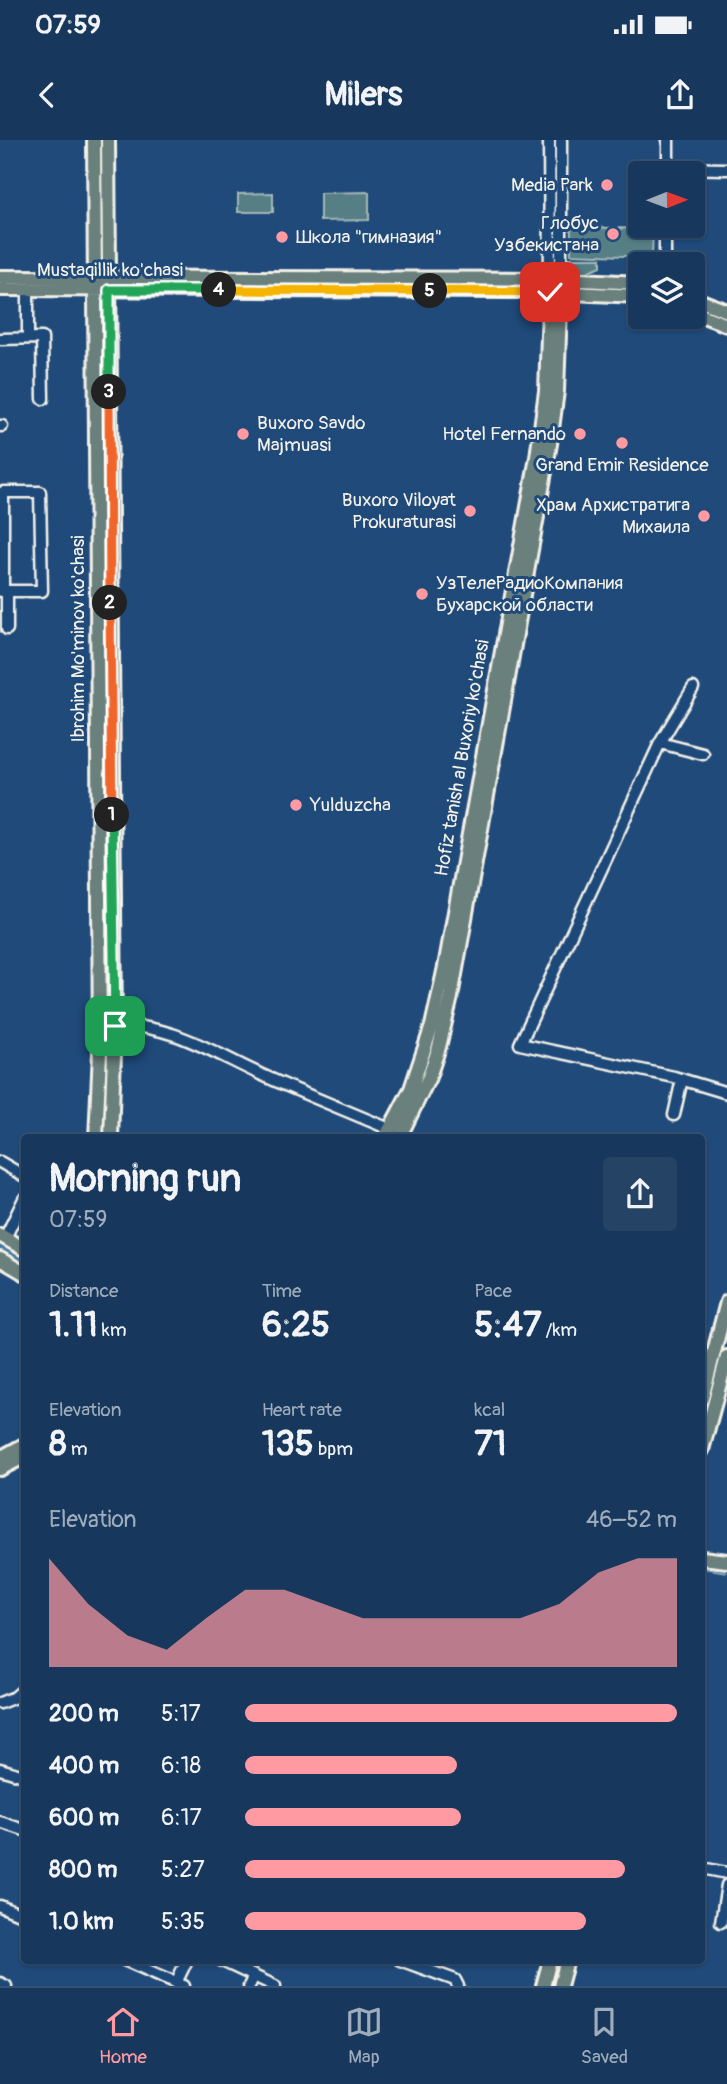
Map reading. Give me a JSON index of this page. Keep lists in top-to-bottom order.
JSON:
{
  "streets": {
    "main road": ["Mustaqillik ko'chasi", "Ibrohim Mo'minov ko'chasi", "Hofiz tanish al Buxoriy ko'chasi"]
  },
  "crossings": [
    ["Mustaqillik ko'chasi", "Ibrohim Mo'minov ko'chasi"],
    ["Mustaqillik ko'chasi", "Hofiz tanish al Buxoriy ko'chasi"]
  ],
  "places": [
    "Media Park",
    "Глобус Узбекистана",
    "Школа \"гимназия\"",
    "Buxoro Savdo Majmuasi",
    "Hotel Fernando",
    "Grand Emir Residence",
    "Buxoro Viloyat Prokuraturasi",
    "Храм Архистратига Михаила",
    "УзТелеРадиоКомпания Бухарской области",
    "Yulduzcha"
  ],
  "north": "right",
  "page": {
    "status": "07:59",
    "header": "Milers",
    "pins": [
      "4",
      "5",
      "3",
      "2",
      "1"
    ],
    "heading": ["Morning run", "07:59"],
    "stats": [
      ["Distance", "1.11 km"],
      ["Time", "6:25"],
      ["Pace", "5:47 /km"],
      ["Elevation", "8 m"],
      ["Heart rate", "135 bpm"],
      ["kcal", "71"]
    ],
    "chart": ["Elevation", "46–52 m"],
    "list": [
      {
        "name": "200 m",
        "note": "5:17"
      },
      {
        "name": "400 m",
        "note": "6:18"
      },
      {
        "name": "600 m",
        "note": "6:17"
      },
      {
        "name": "800 m",
        "note": "5:27"
      },
      {
        "name": "1.0 km",
        "note": "5:35"
      }
    ],
    "tabs": ["Home", "Map", "Saved"]
  }
}
